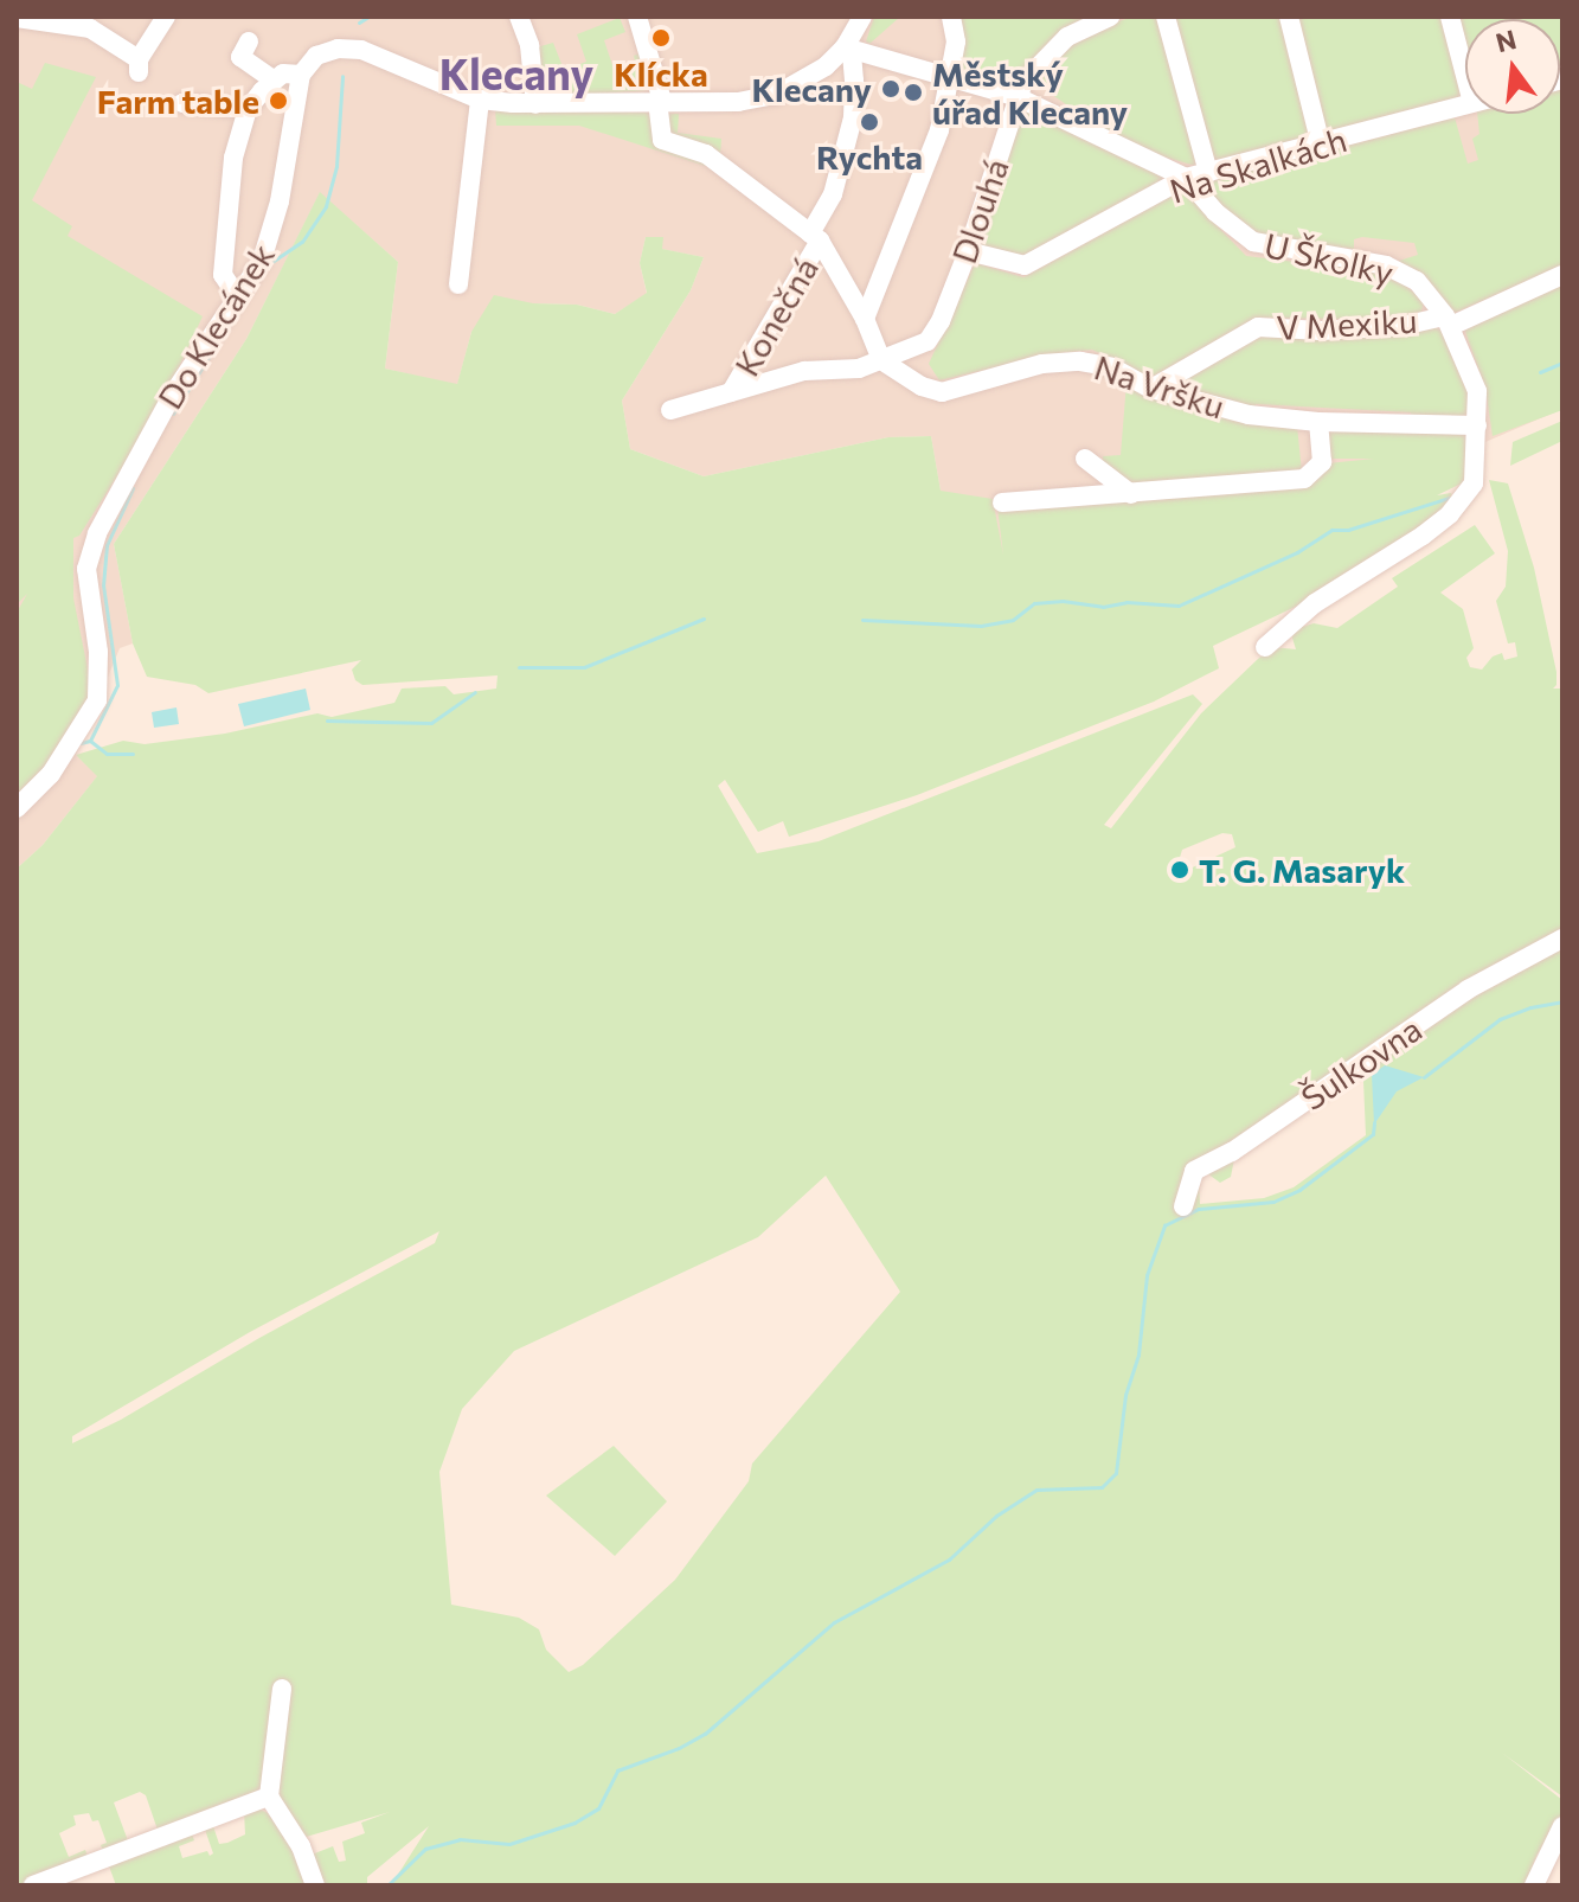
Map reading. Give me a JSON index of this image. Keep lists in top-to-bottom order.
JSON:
{
  "streets": {
    "street": [
      "Na Skalkách",
      "Dlouhá",
      "U Školky",
      "Konečná",
      "V Mexiku",
      "Do Klecánek",
      "Na Vršku",
      "Šulkovna"
    ]
  },
  "crossings": [
    ["Na Skalkách", "Dlouhá"],
    ["Na Skalkách", "U Školky"],
    ["Dlouhá", "U Školky"],
    ["Dlouhá", "Konečná"],
    ["Dlouhá", "Na Vršku"],
    ["U Školky", "Konečná"],
    ["U Školky", "V Mexiku"],
    ["U Školky", "Na Vršku"],
    ["V Mexiku", "Na Vršku"]
  ],
  "districts": ["Klecany"],
  "places": [
    "Klícka",
    "Klecany",
    "Městský úřad Klecany",
    "Farm table",
    "Rychta",
    "T. G. Masaryk"
  ],
  "north": "top"
}
